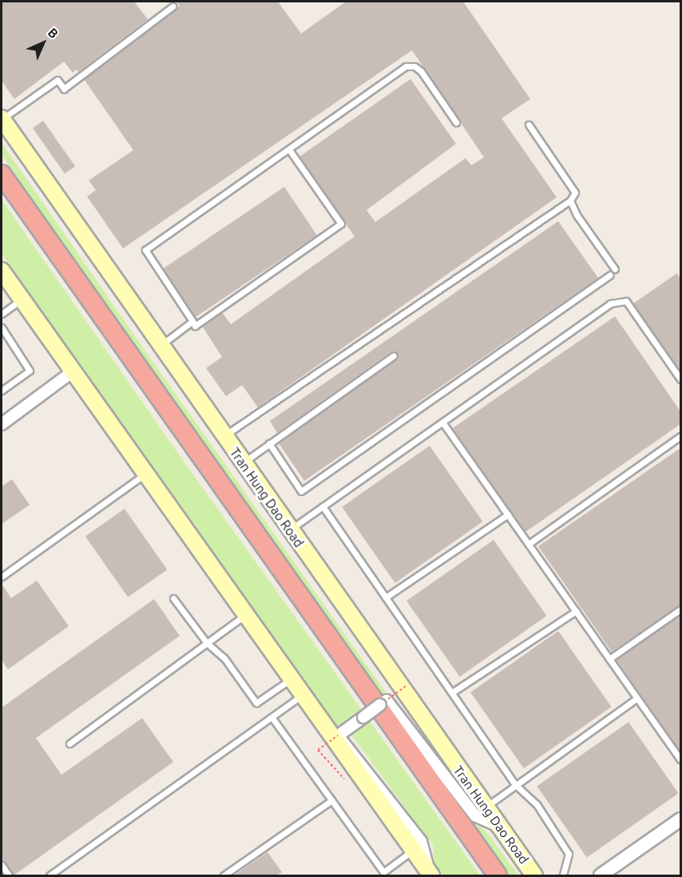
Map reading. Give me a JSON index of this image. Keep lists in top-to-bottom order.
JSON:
{
  "streets": {
    "main road": ["Tran Hung Dao Road"]
  },
  "north": "top right"
}
